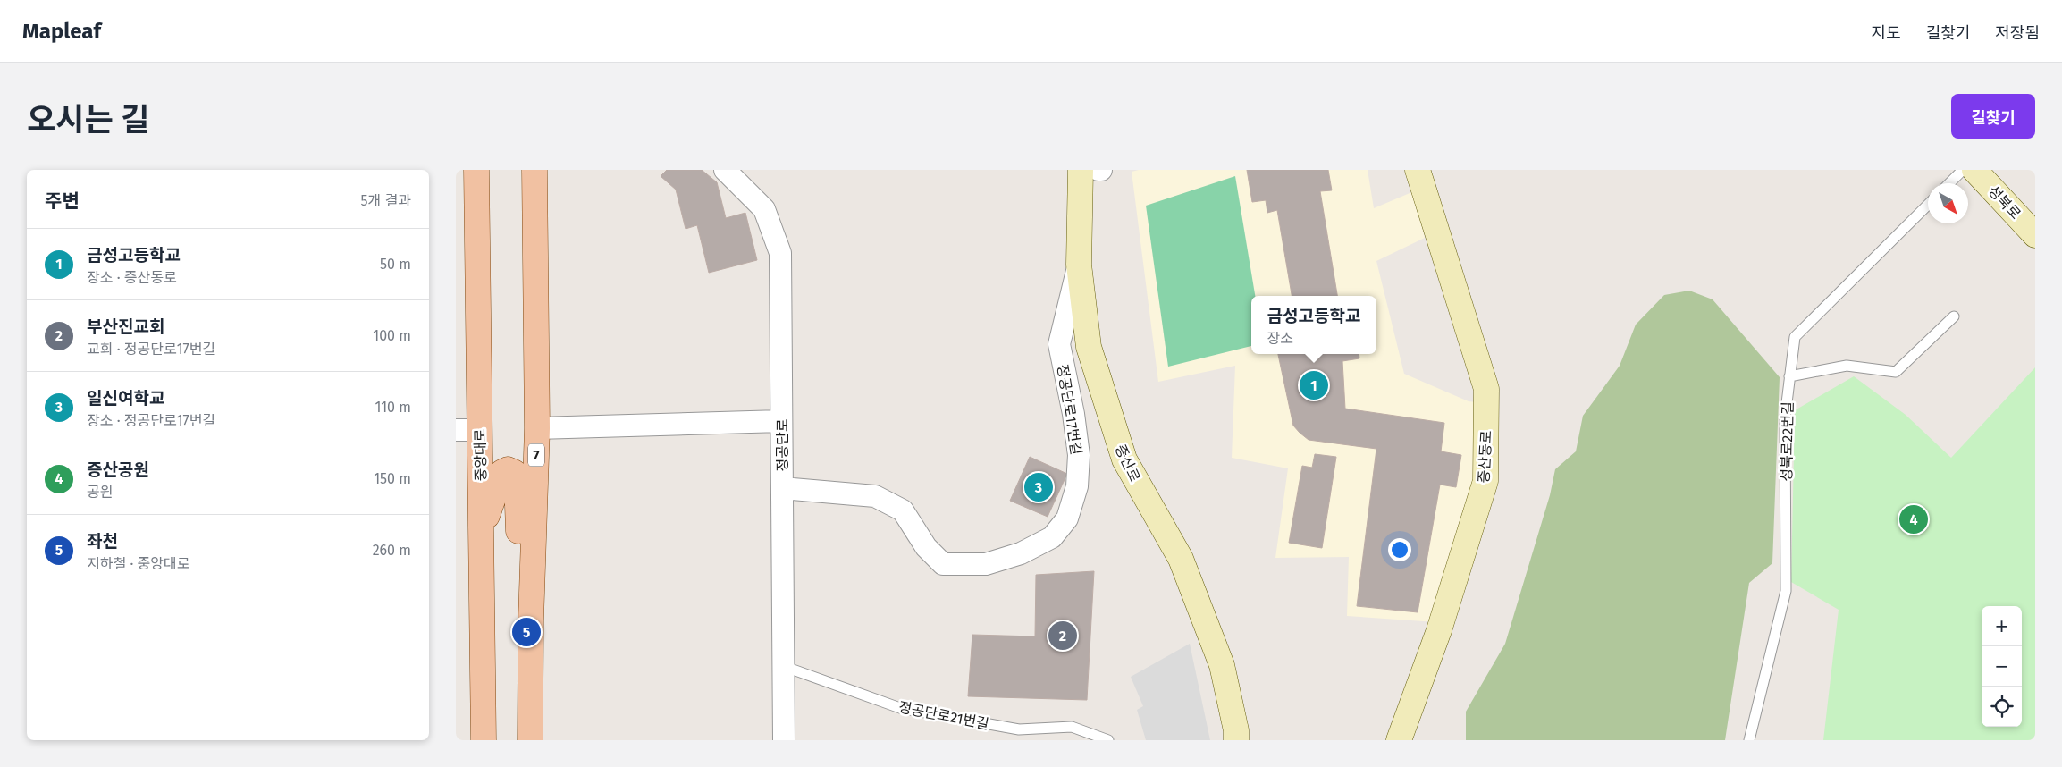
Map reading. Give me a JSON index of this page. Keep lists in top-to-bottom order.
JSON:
{
  "streets": {
    "main road": ["중앙대로", "7"],
    "street": [
      "성북로",
      "정공단로17번길",
      "정공단로",
      "증산동로",
      "증산로"
    ],
    "lane": ["성북로22번길", "정공단로21번길"]
  },
  "crossings": [
    ["정공단로17번길", "정공단로"],
    ["정공단로17번길", "증산로"],
    ["정공단로", "정공단로21번길"]
  ],
  "north": "bottom right",
  "page": {
    "header": "Mapleaf",
    "nav": ["지도", "길찾기", "저장됨"],
    "title": "오시는 길",
    "buttons": "길찾기",
    "heading": ["주변", "5개 결과"],
    "list": [
      {
        "mark": "1",
        "name": "금성고등학교",
        "note": "장소 · 증산동로",
        "value": "50 m"
      },
      {
        "mark": "2",
        "name": "부산진교회",
        "note": "교회 · 정공단로17번길",
        "value": "100 m"
      },
      {
        "mark": "3",
        "name": "일신여학교",
        "note": "장소 · 정공단로17번길",
        "value": "110 m"
      },
      {
        "mark": "4",
        "name": "증산공원",
        "note": "공원",
        "value": "150 m"
      },
      {
        "mark": "5",
        "name": "좌천",
        "note": "지하철 · 중앙대로",
        "value": "260 m"
      }
    ],
    "popup": ["금성고등학교", "장소"],
    "pins": [
      "1",
      "3",
      "4",
      "5",
      "2"
    ],
    "map_buttons": ["+", "−"]
  }
}
